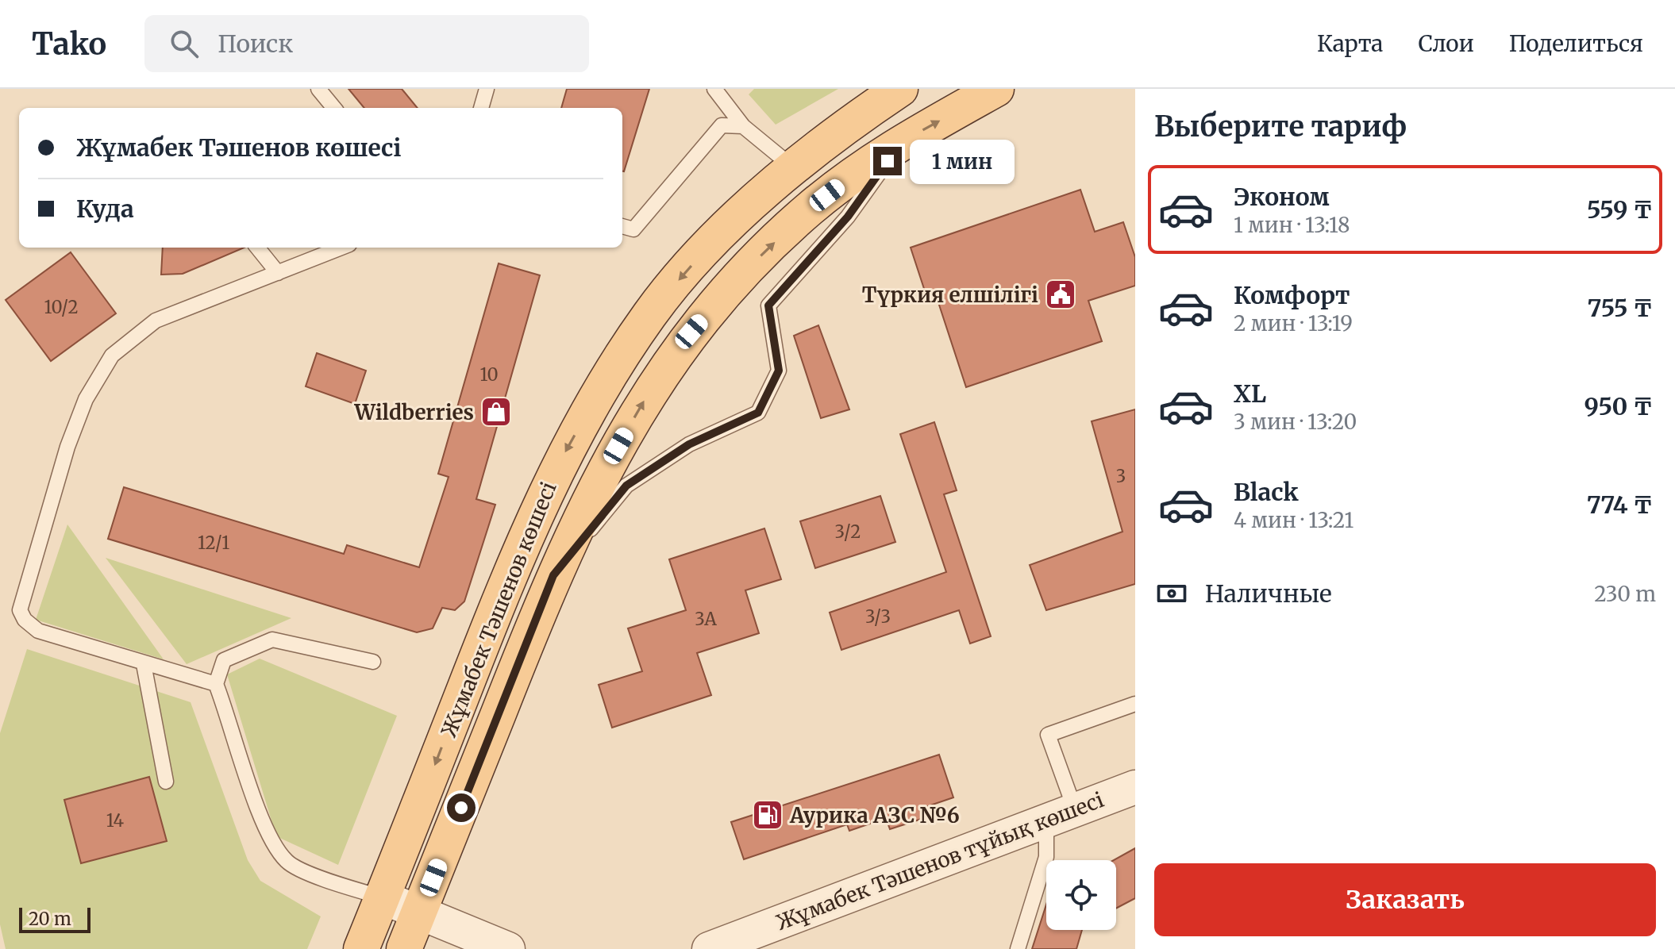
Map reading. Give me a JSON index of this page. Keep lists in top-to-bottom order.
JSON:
{
  "streets": {
    "main road": ["Жұмабек Тәшенов көшесі"],
    "street": ["Жұмабек Тәшенов тұйық көшесі"]
  },
  "places": {
    "public building": ["Түркия елшілігі"],
    "shop": ["Wildberries"],
    "fuel station": ["Аурика АЗС №6"]
  },
  "house_numbers": [
    "10/2",
    "10",
    "3",
    "3/2",
    "12/1",
    "3/3",
    "3А",
    "14"
  ],
  "scale_bar": "20 m",
  "page": {
    "header": "Tako",
    "search": "Поиск",
    "nav": ["Карта", "Слои", "Поделиться"],
    "heading": "Выберите тариф",
    "banner": ["Жұмабек Тәшенов көшесі", "Куда"],
    "bubble": "1 мин",
    "list": [
      {
        "name": "Эконом",
        "note": "1 мин · 13:18",
        "value": "559 ₸"
      },
      {
        "name": "Комфорт",
        "note": "2 мин · 13:19",
        "value": "755 ₸"
      },
      {
        "name": "XL",
        "note": "3 мин · 13:20",
        "value": "950 ₸"
      },
      {
        "name": "Black",
        "note": "4 мин · 13:21",
        "value": "774 ₸"
      }
    ],
    "pay": ["Наличные", "230 m"],
    "buttons": "Заказать",
    "scale": "20 m"
  }
}
